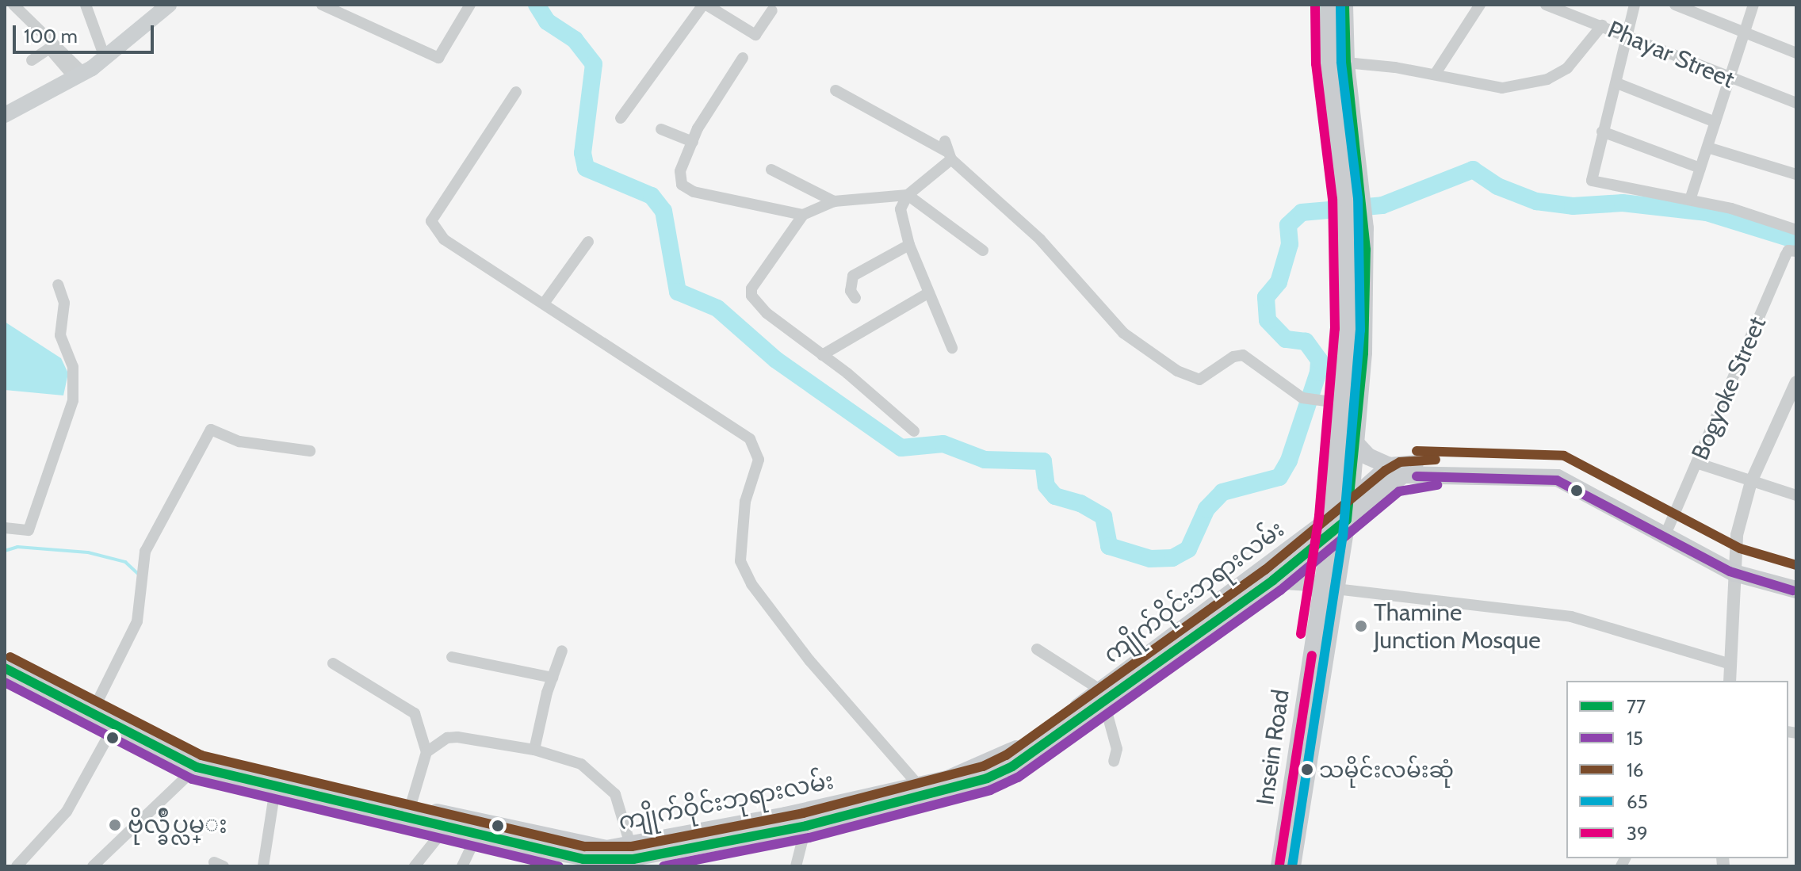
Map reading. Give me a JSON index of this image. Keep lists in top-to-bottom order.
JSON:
{
  "streets": {
    "main road": ["ကျိုက်ဝိုင်းဘုရားလမ်း", "Insein Road"],
    "street": ["Phayar Street", "Bogyoke Street"]
  },
  "places": ["Thamine Junction Mosque", "သမိုင်းလမ်းဆုံ", "ဗိုလ္ခ်ဳပ္လမ္း"],
  "lines": [
    "transit line 77",
    "transit line 65",
    "transit line 39",
    "transit line 16",
    "transit line 15"
  ],
  "legend": [
    "77",
    "15",
    "16",
    "65",
    "39"
  ],
  "scale_bar": "100 m"
}
